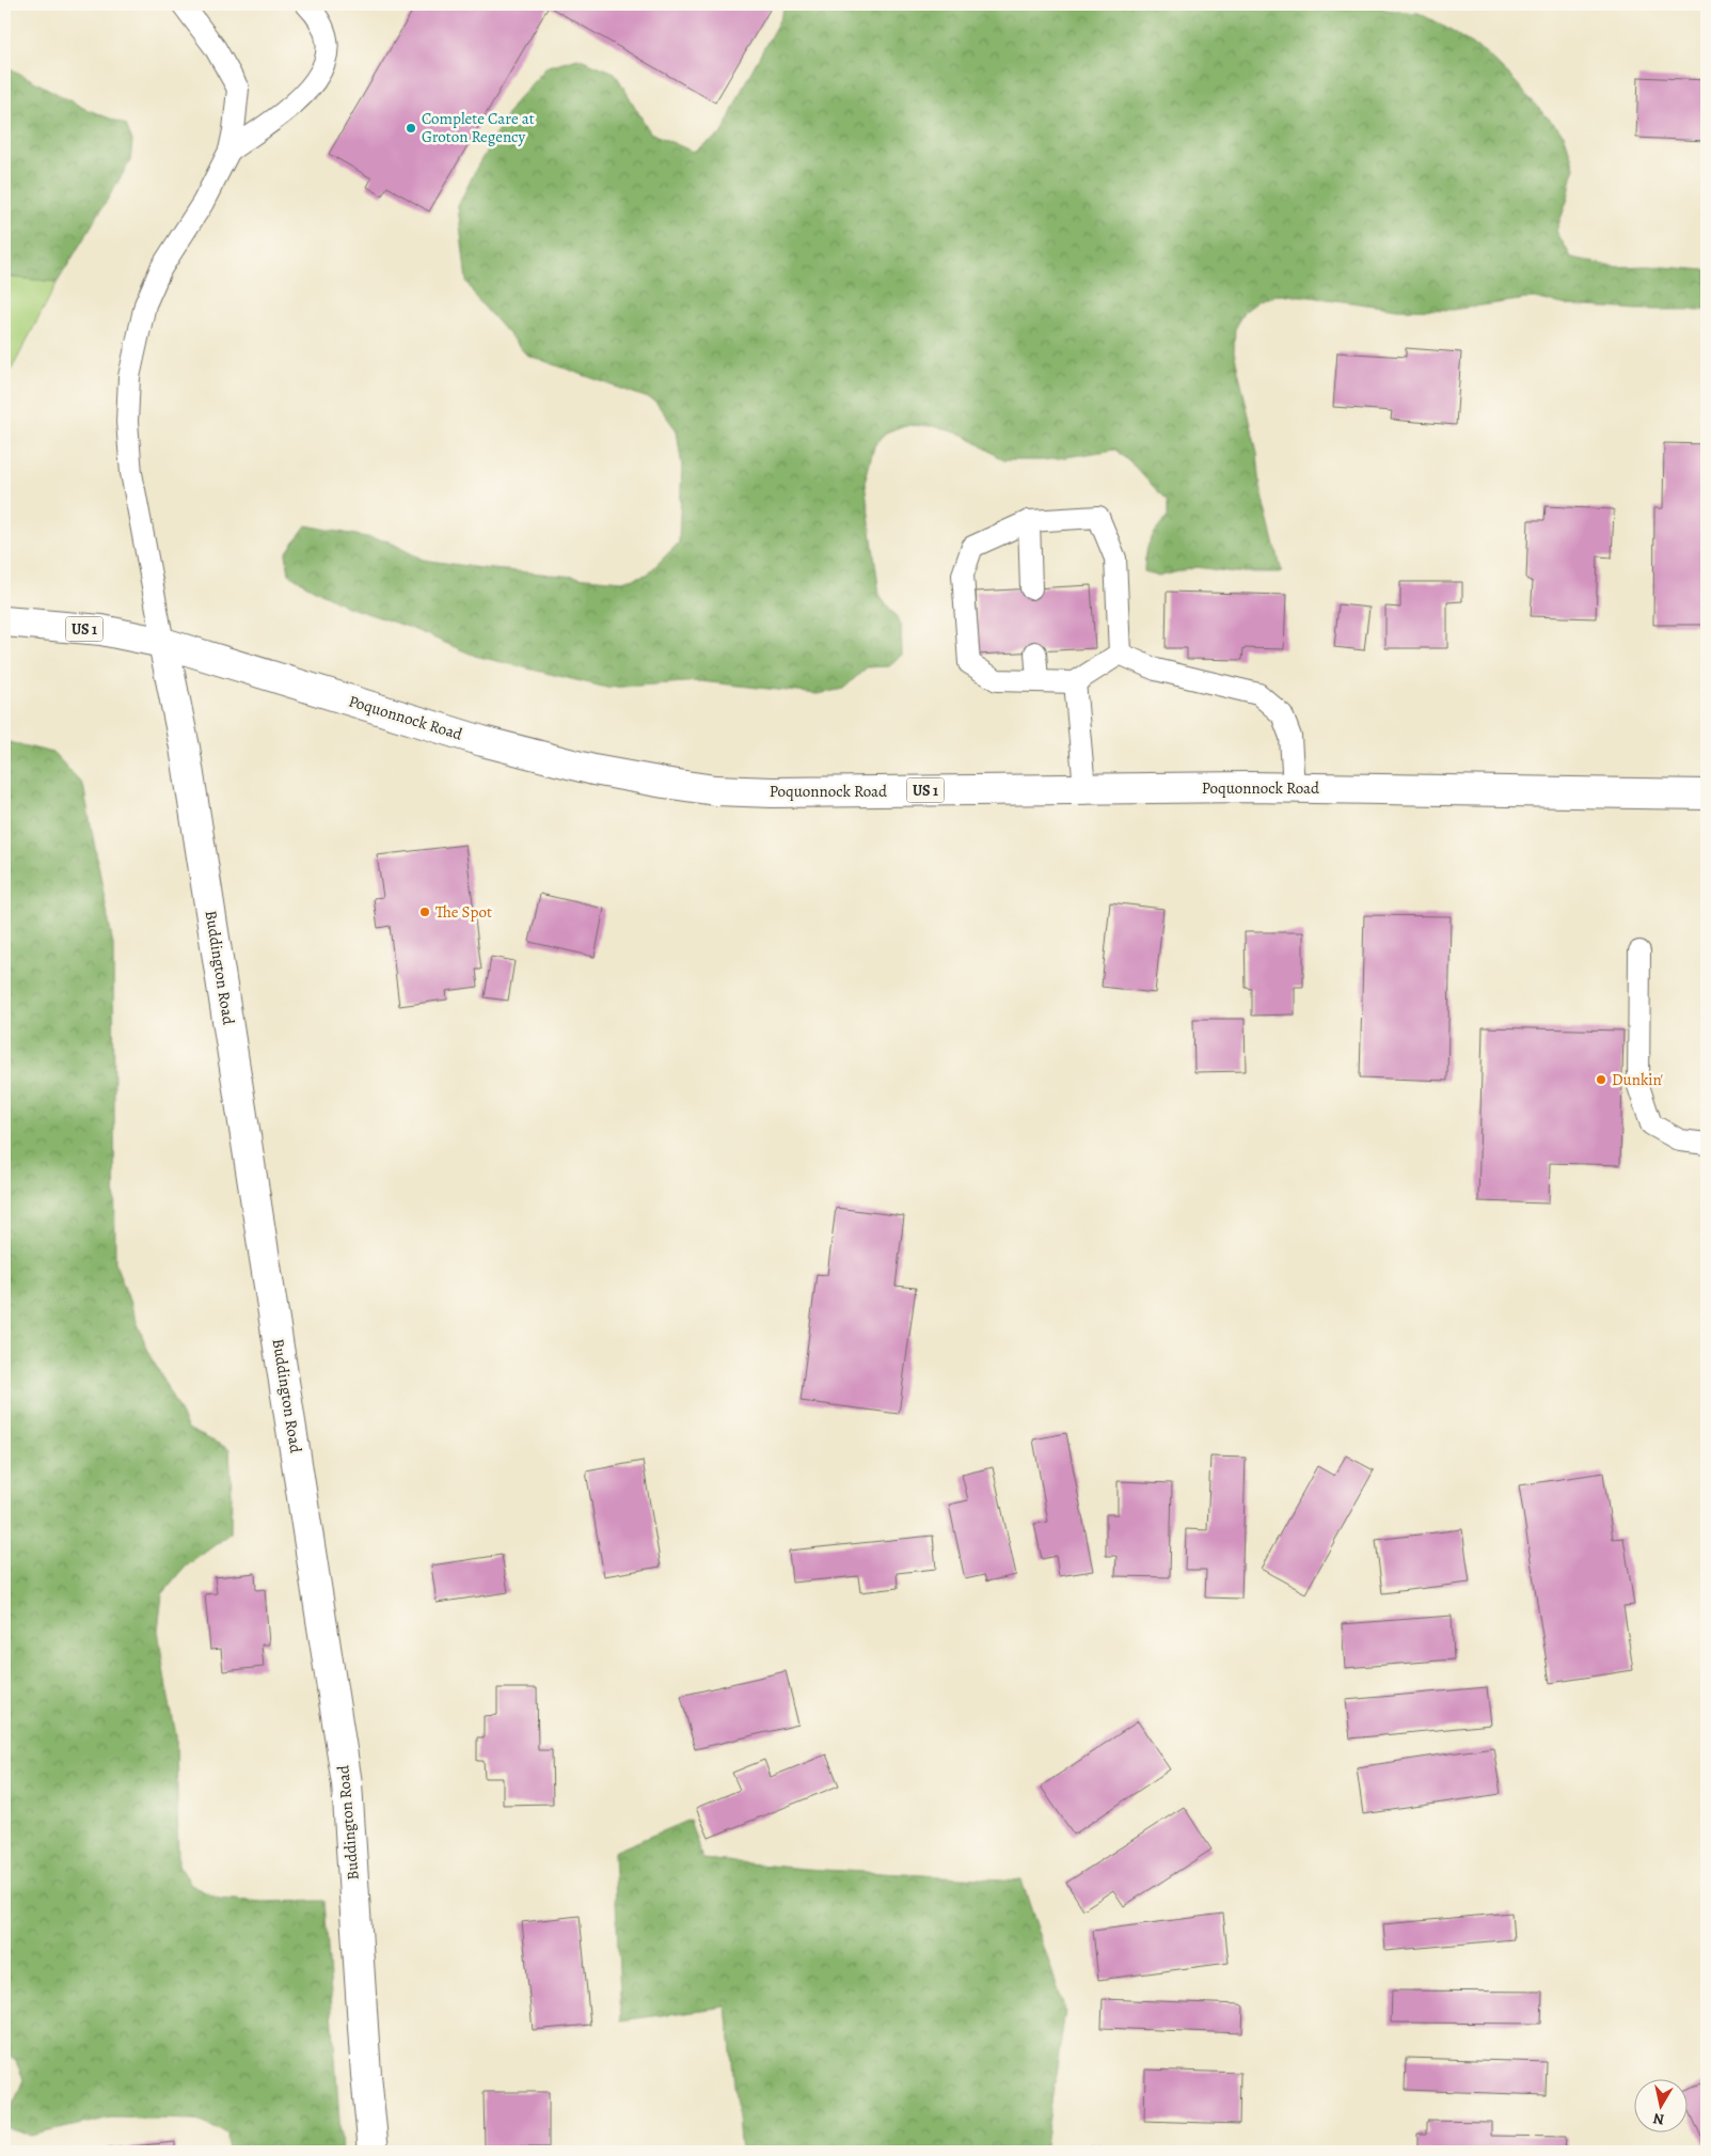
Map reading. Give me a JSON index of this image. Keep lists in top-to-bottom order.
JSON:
{
  "streets": {
    "main road": ["US 1", "Poquonnock Road", "Buddington Road"]
  },
  "crossings": [
    ["Poquonnock Road", "Buddington Road"]
  ],
  "places": ["Complete Care at Groton Regency", "The Spot", "Dunkin'"],
  "north": "bottom"
}
